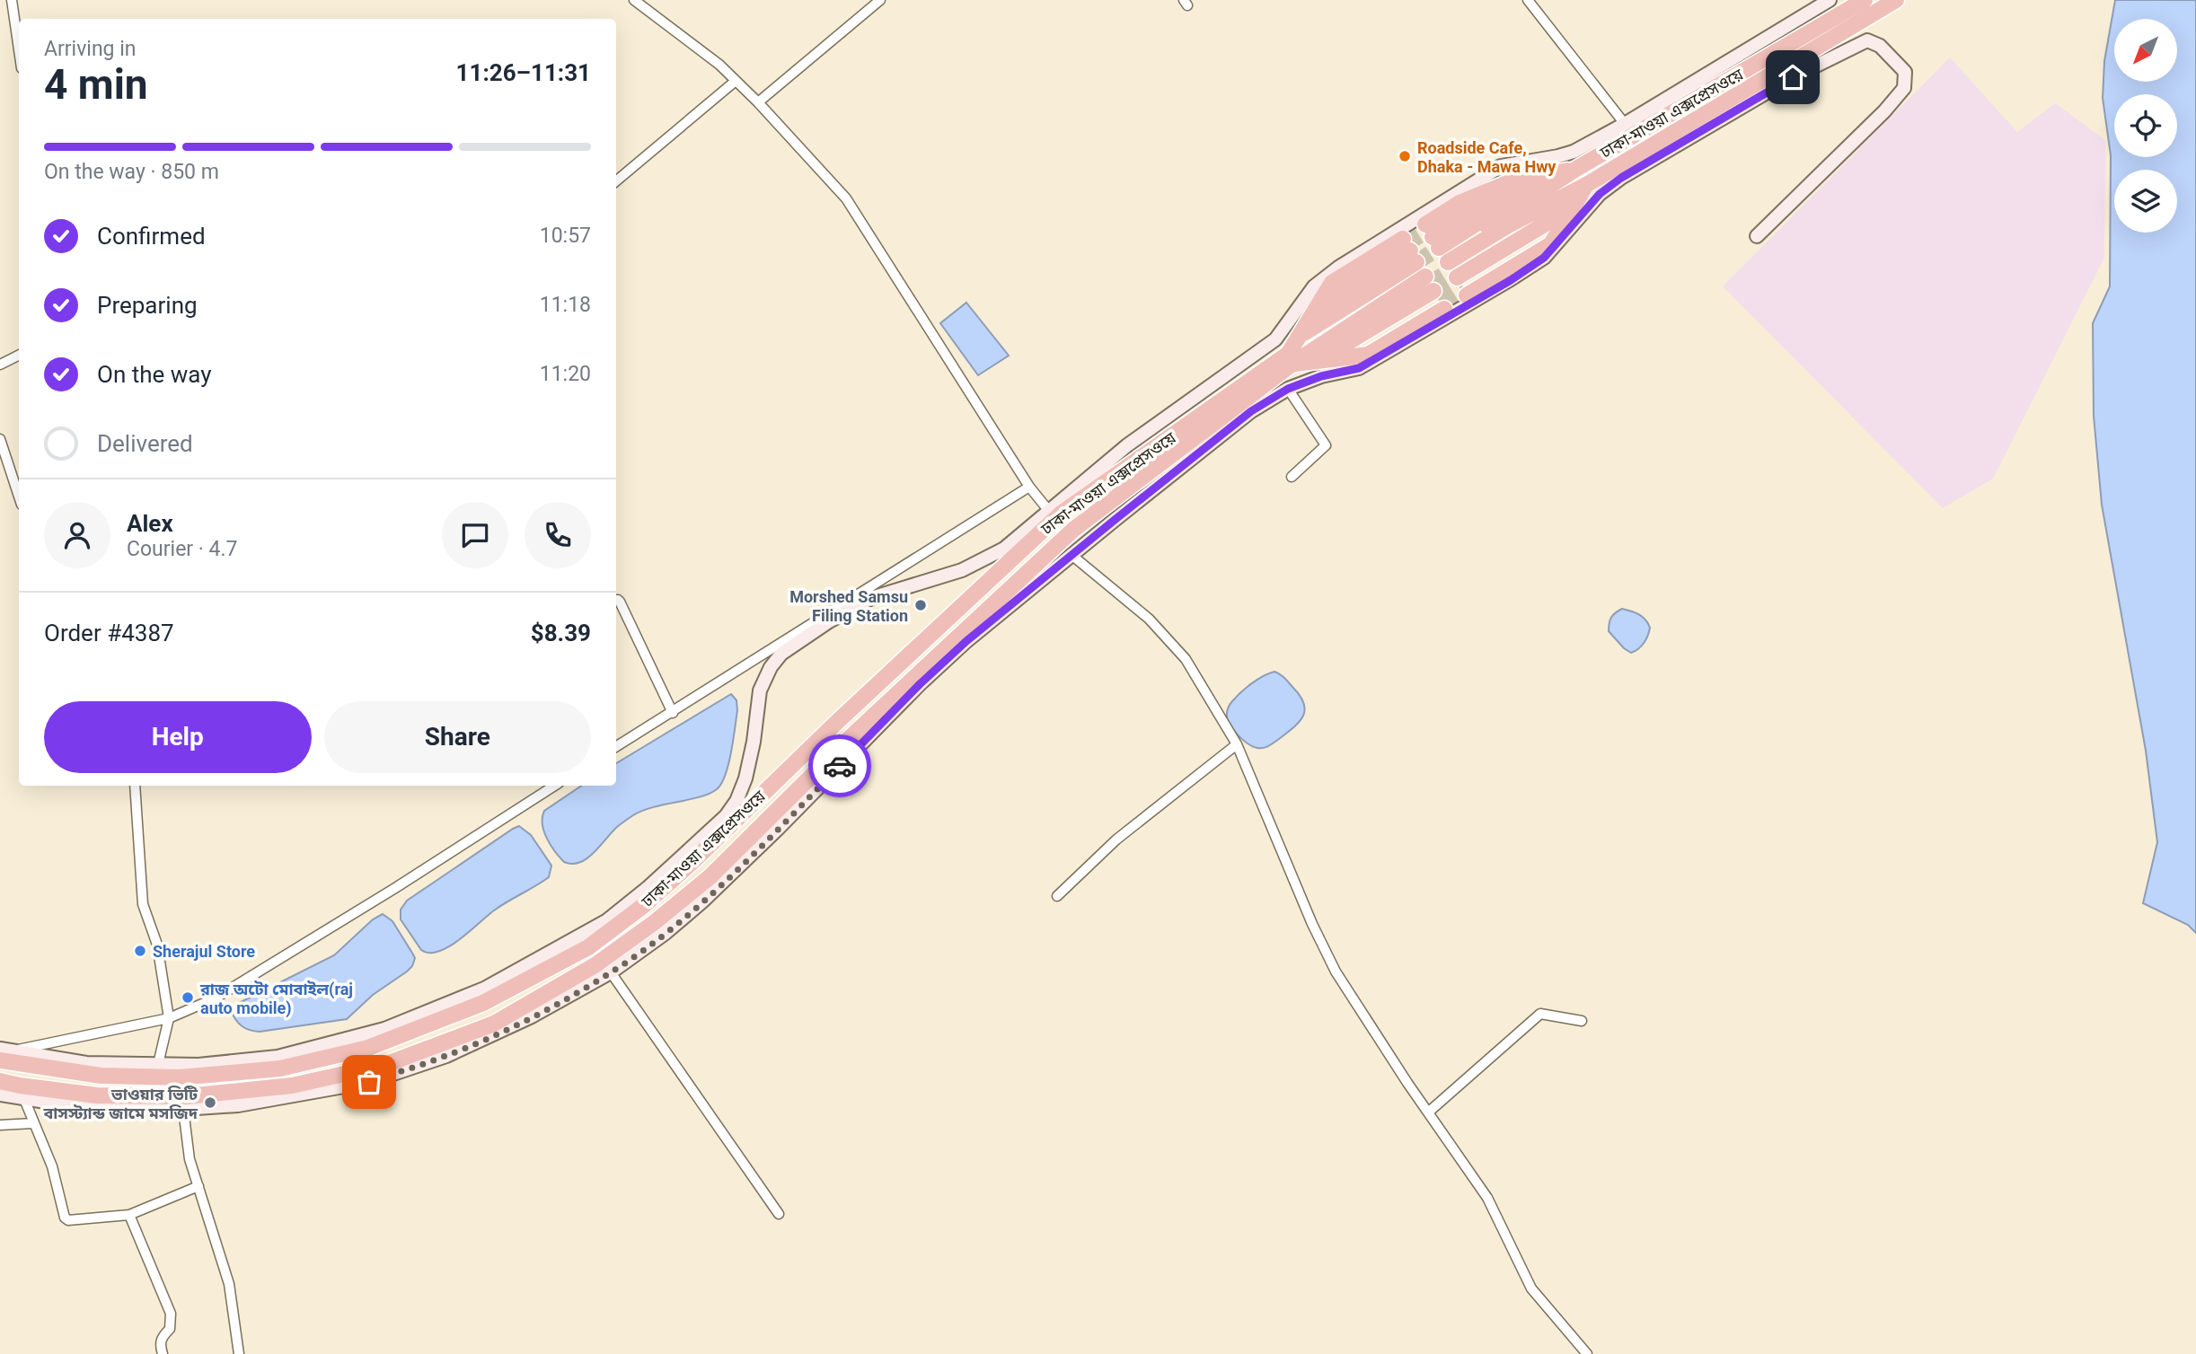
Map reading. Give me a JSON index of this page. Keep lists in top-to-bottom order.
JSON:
{
  "streets": {
    "highway": ["ঢাকা-মাওয়া এক্সপ্রেসওয়ে"]
  },
  "places": [
    "Roadside Cafe, Dhaka - Mawa Hwy",
    "Morshed Samsu Filing Station",
    "Sherajul Store",
    "রাজ অটো মোবাইল(raj auto mobile)",
    "ভাওয়ার ভিটি বাসস্ট্যান্ড জামে মসজিদ"
  ],
  "north": "bottom left",
  "page": {
    "heading": ["4 min", "Arriving in", "11:26–11:31"],
    "panel": [
      "Alex",
      "Courier · 4.7",
      "Order #4387",
      "$8.39"
    ],
    "bar": "On the way · 850 m",
    "list": [
      ["Confirmed", "10:57"],
      ["Preparing", "11:18"],
      ["On the way", "11:20"],
      "Delivered"
    ],
    "buttons": ["Help", "Share"]
  }
}
